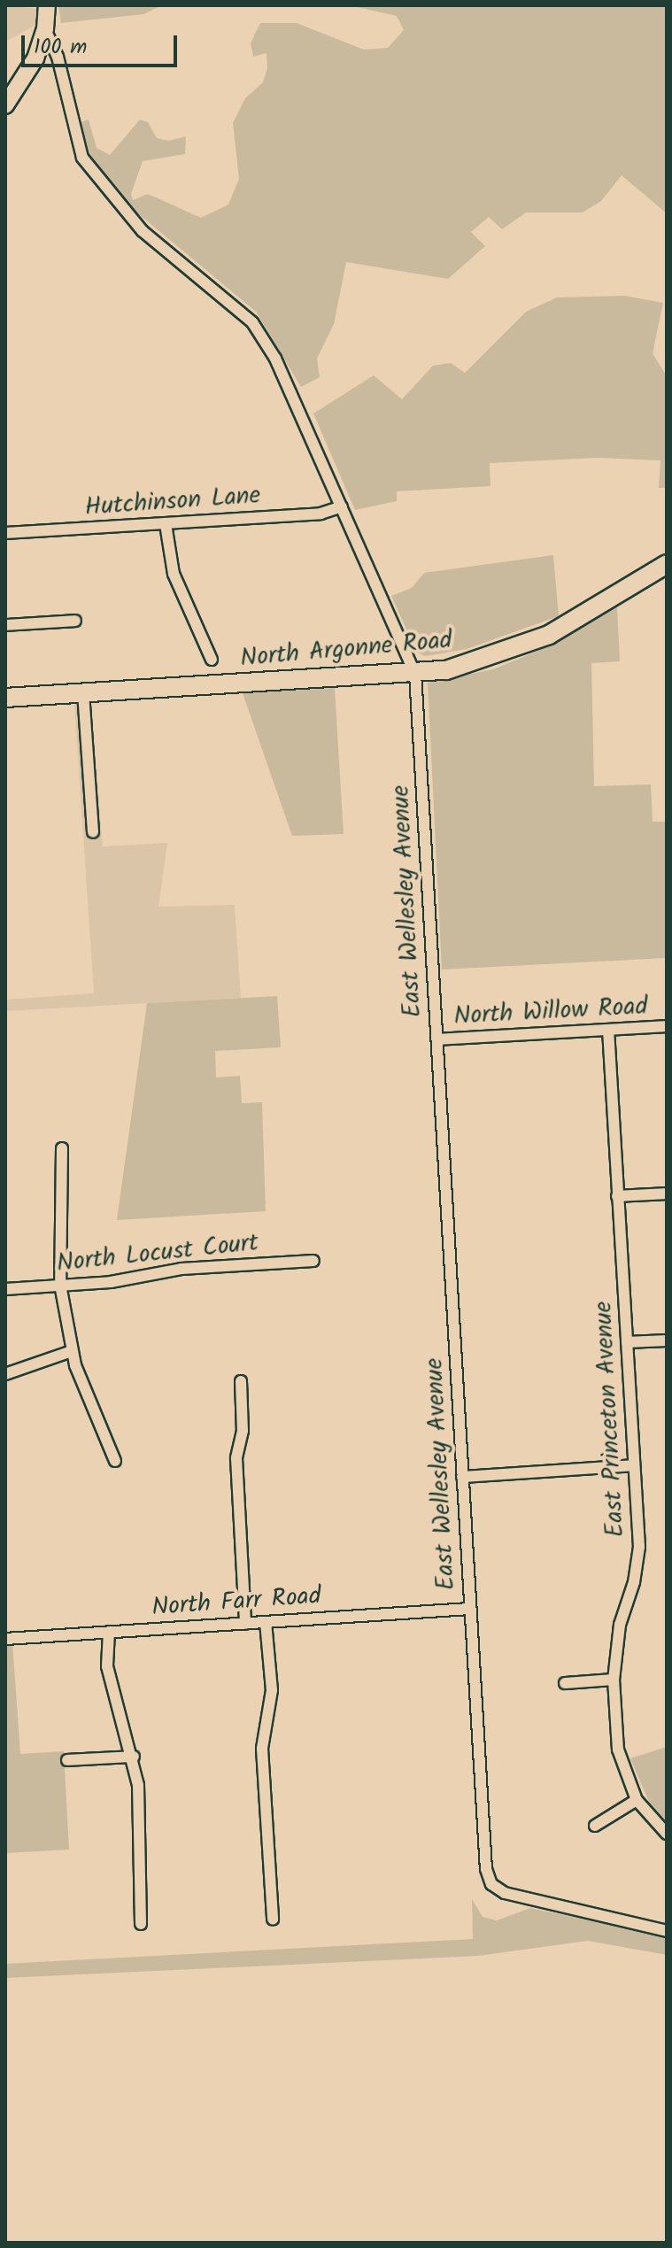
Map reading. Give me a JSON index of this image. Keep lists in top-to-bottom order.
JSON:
{
  "streets": {
    "main road": ["North Argonne Road"],
    "street": [
      "Hutchinson Lane",
      "East Wellesley Avenue",
      "North Willow Road",
      "North Locust Court",
      "East Princeton Avenue",
      "North Farr Road"
    ]
  },
  "crossings": [
    ["Hutchinson Lane", "East Wellesley Avenue"],
    ["North Argonne Road", "East Wellesley Avenue"],
    ["East Wellesley Avenue", "North Willow Road"],
    ["East Wellesley Avenue", "North Farr Road"],
    ["North Willow Road", "East Princeton Avenue"]
  ],
  "scale_bar": "100 m"
}
